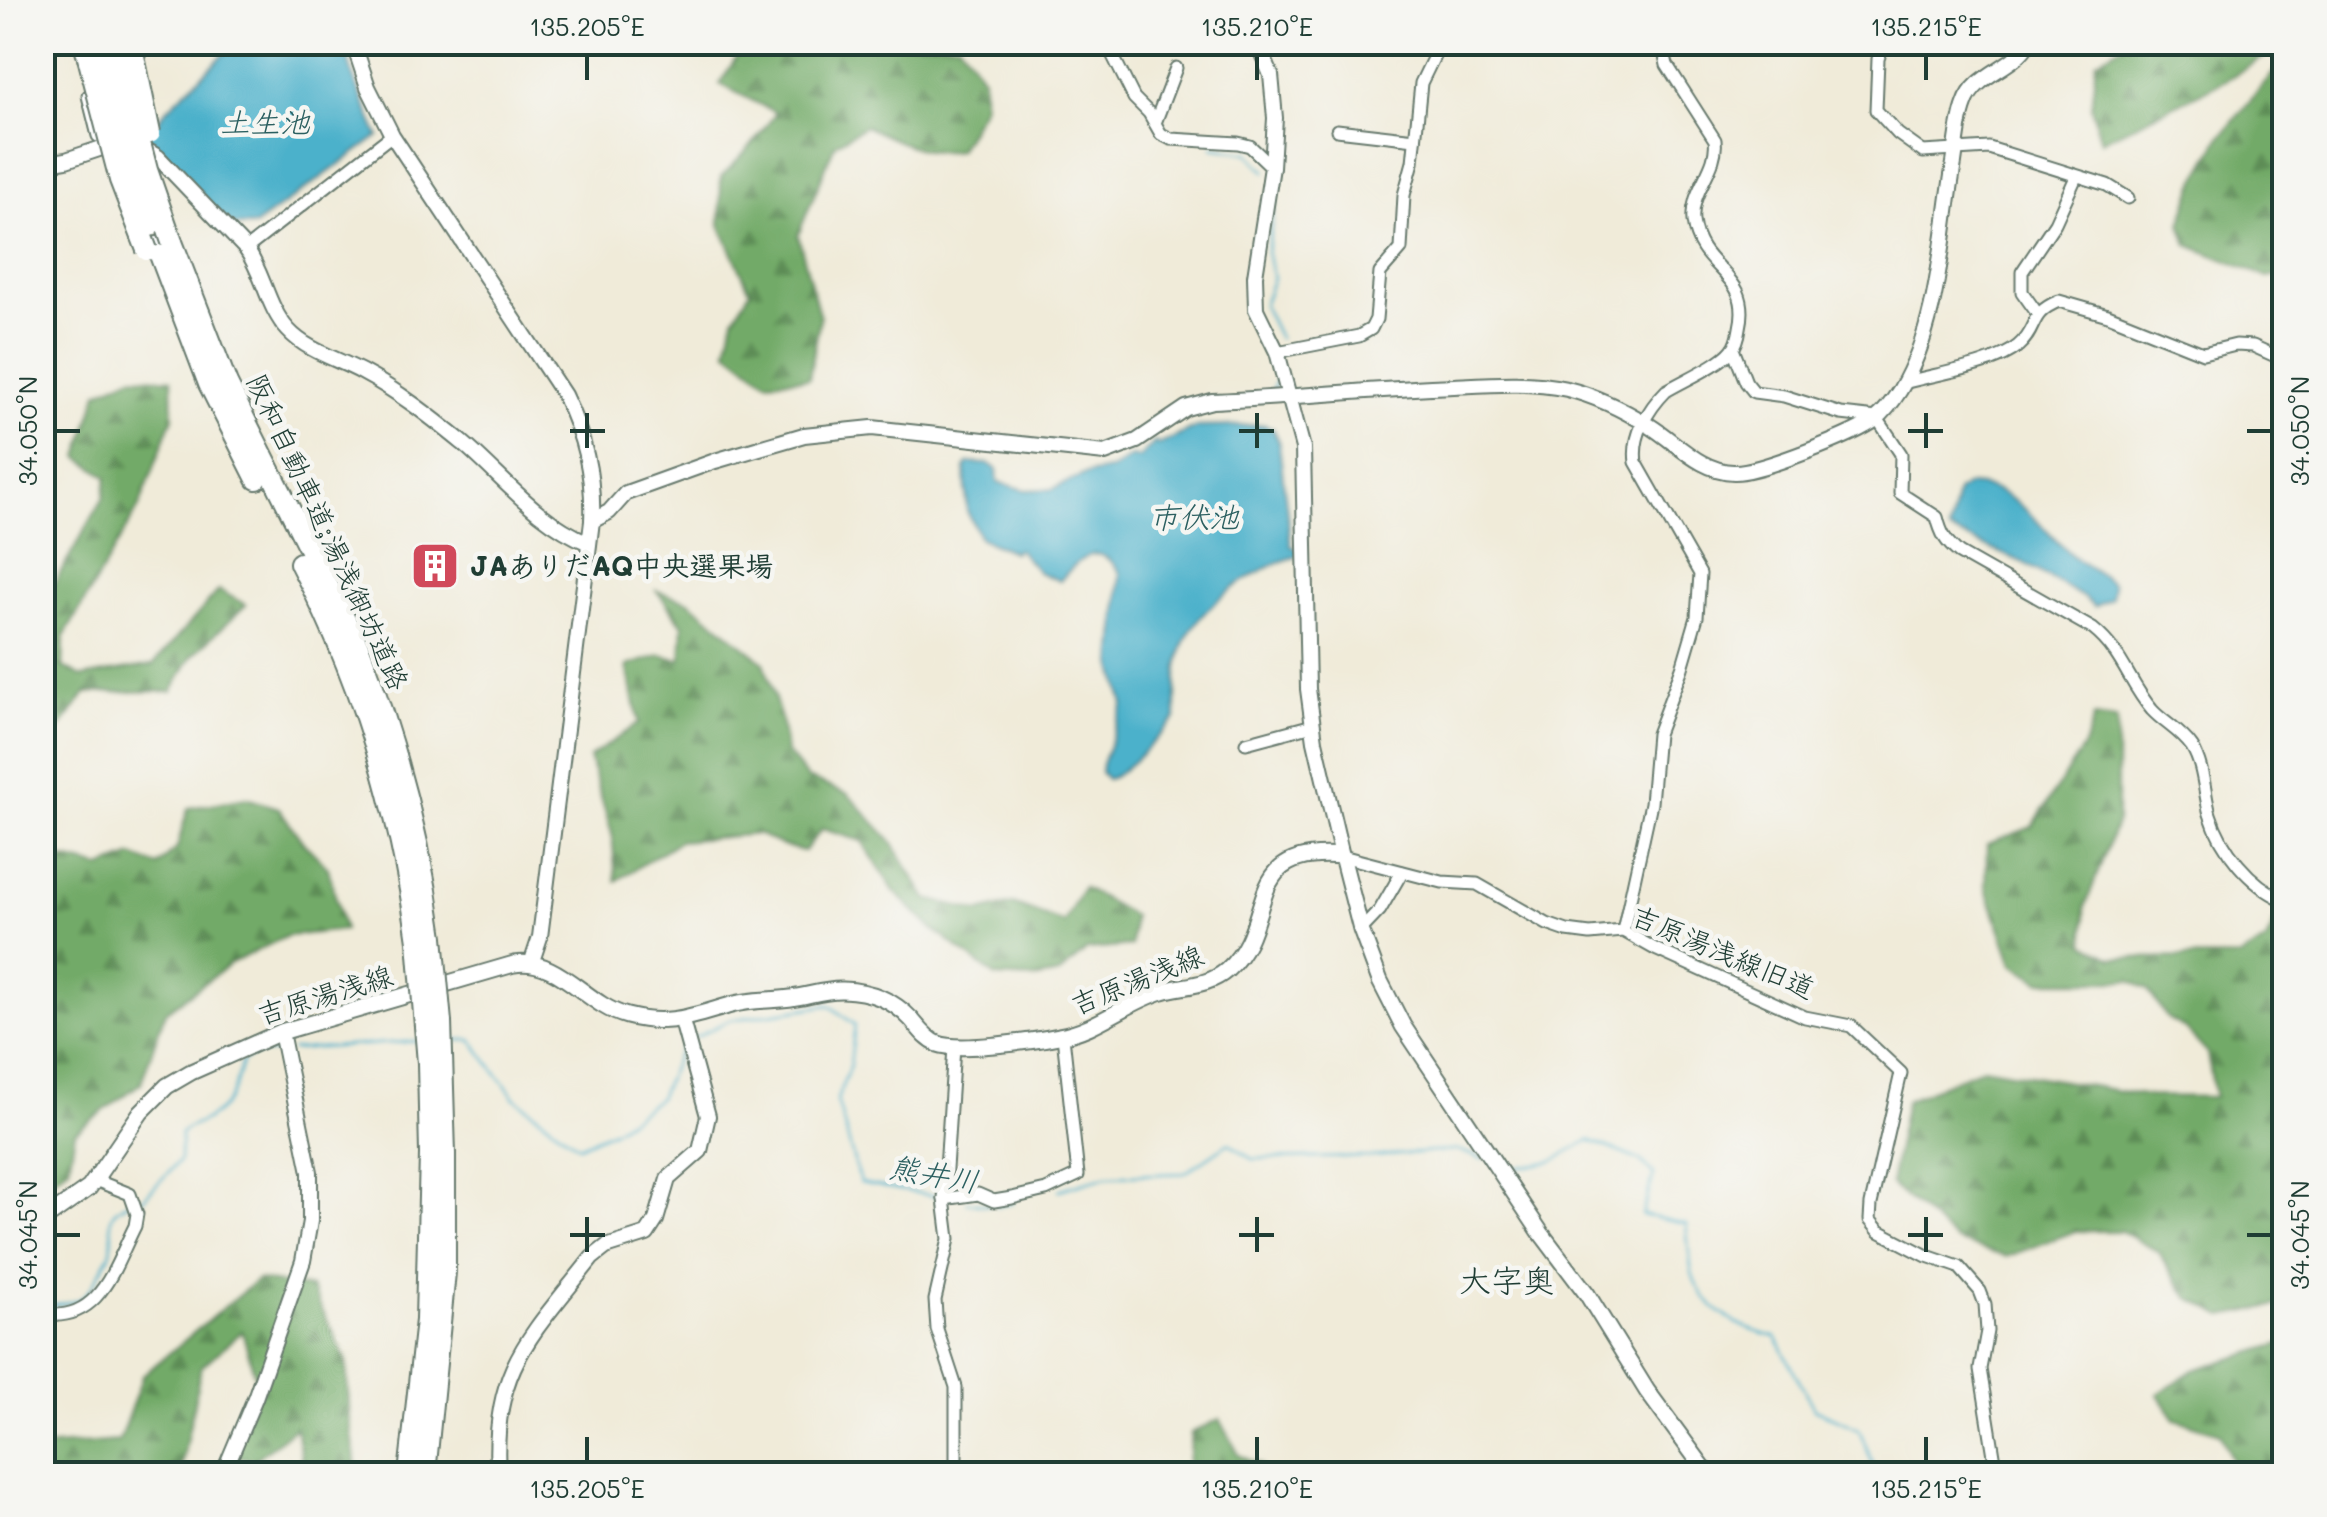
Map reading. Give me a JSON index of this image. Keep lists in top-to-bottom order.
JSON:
{
  "streets": {
    "highway": ["阪和自動車道;湯浅御坊道路"],
    "main road": ["吉原湯浅線"],
    "street": ["吉原湯浅線旧道"]
  },
  "crossings": [
    ["吉原湯浅線旧道", "吉原湯浅線"]
  ],
  "districts": ["大字奥"],
  "water": ["土生池", "市伏池", "熊井川"],
  "places": {
    "building": ["JAありだAQ中央選果場"]
  },
  "coordinates": [
    "135.205°E",
    "135.210°E",
    "135.215°E",
    "34.050°N",
    "34.045°N"
  ]
}
